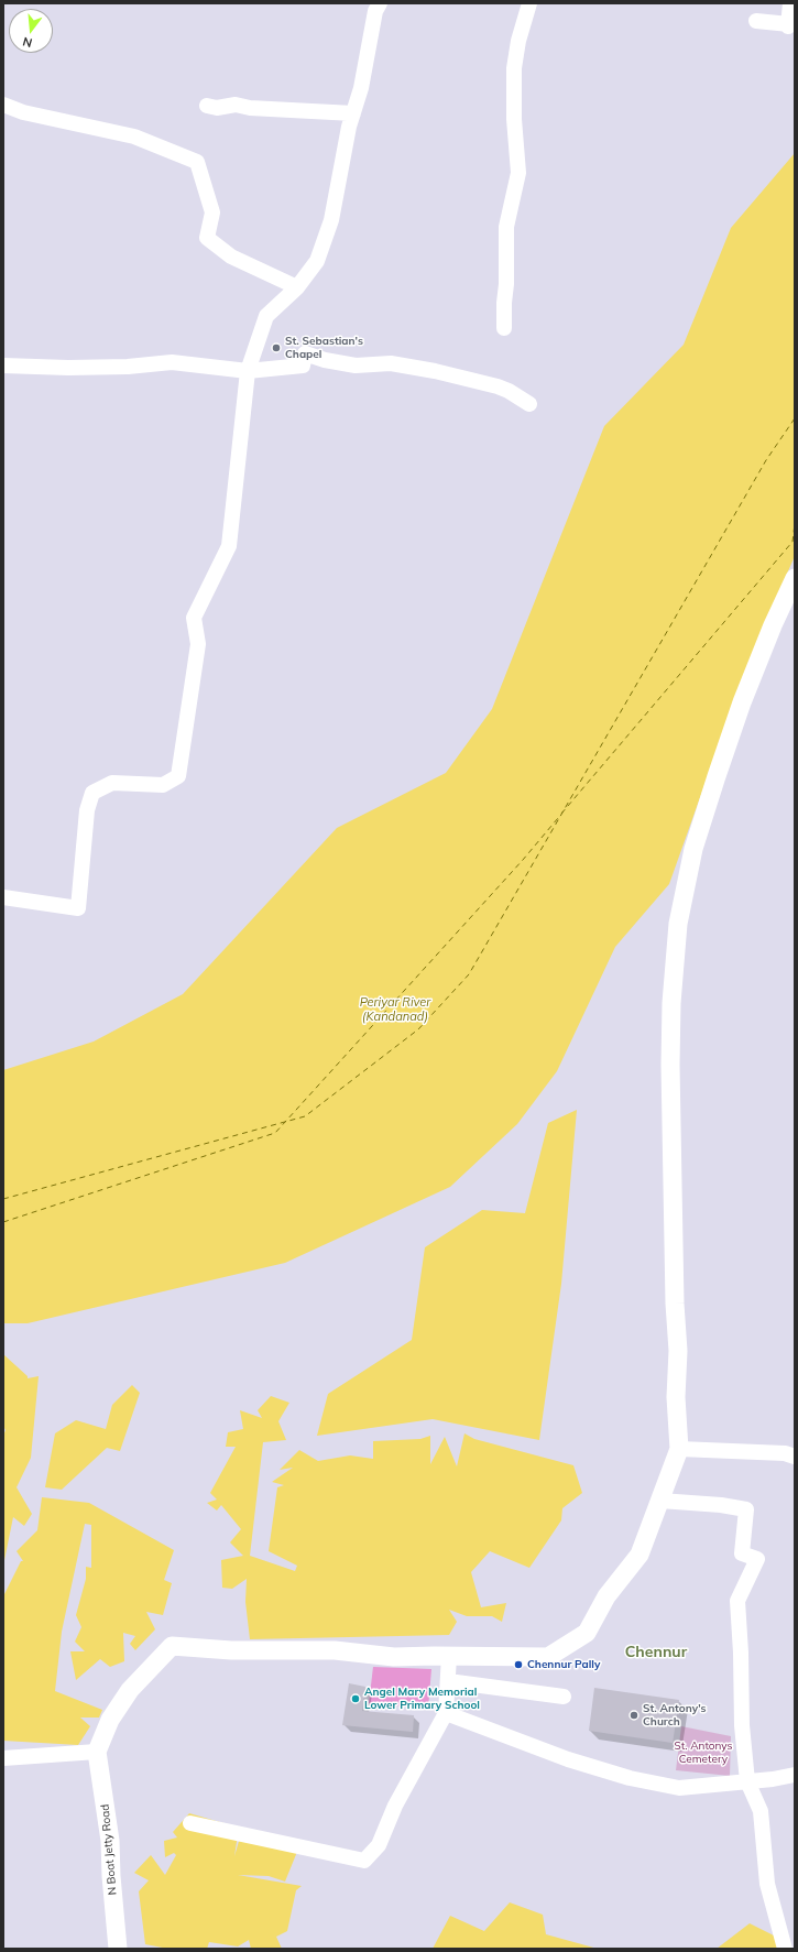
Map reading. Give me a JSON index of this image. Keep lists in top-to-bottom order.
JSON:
{
  "streets": {
    "street": ["N Boat Jetty Road"]
  },
  "districts": ["Chennur"],
  "water": ["Periyar River (Kandanad)"],
  "parks": ["St. Antonys Cemetery"],
  "places": [
    "St. Sebastian's Chapel",
    "Chennur Pally",
    "Angel Mary Memorial Lower Primary School",
    "St. Antony's Church"
  ],
  "north": "bottom"
}
